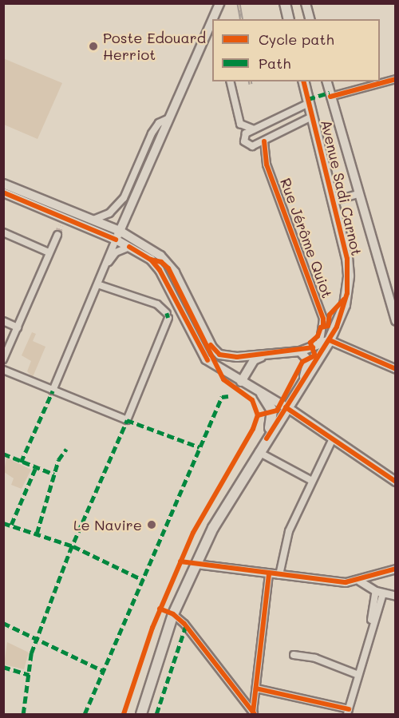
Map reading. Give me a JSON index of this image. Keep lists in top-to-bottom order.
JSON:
{
  "streets": {
    "main road": ["Avenue Sadi Carnot"],
    "street": ["Rue Jérôme Quiot"]
  },
  "crossings": [
    ["Avenue Sadi Carnot", "Rue Jérôme Quiot"]
  ],
  "places": ["Poste Edouard Herriot", "Le Navire"],
  "legend": ["Cycle path", "Path"]
}
